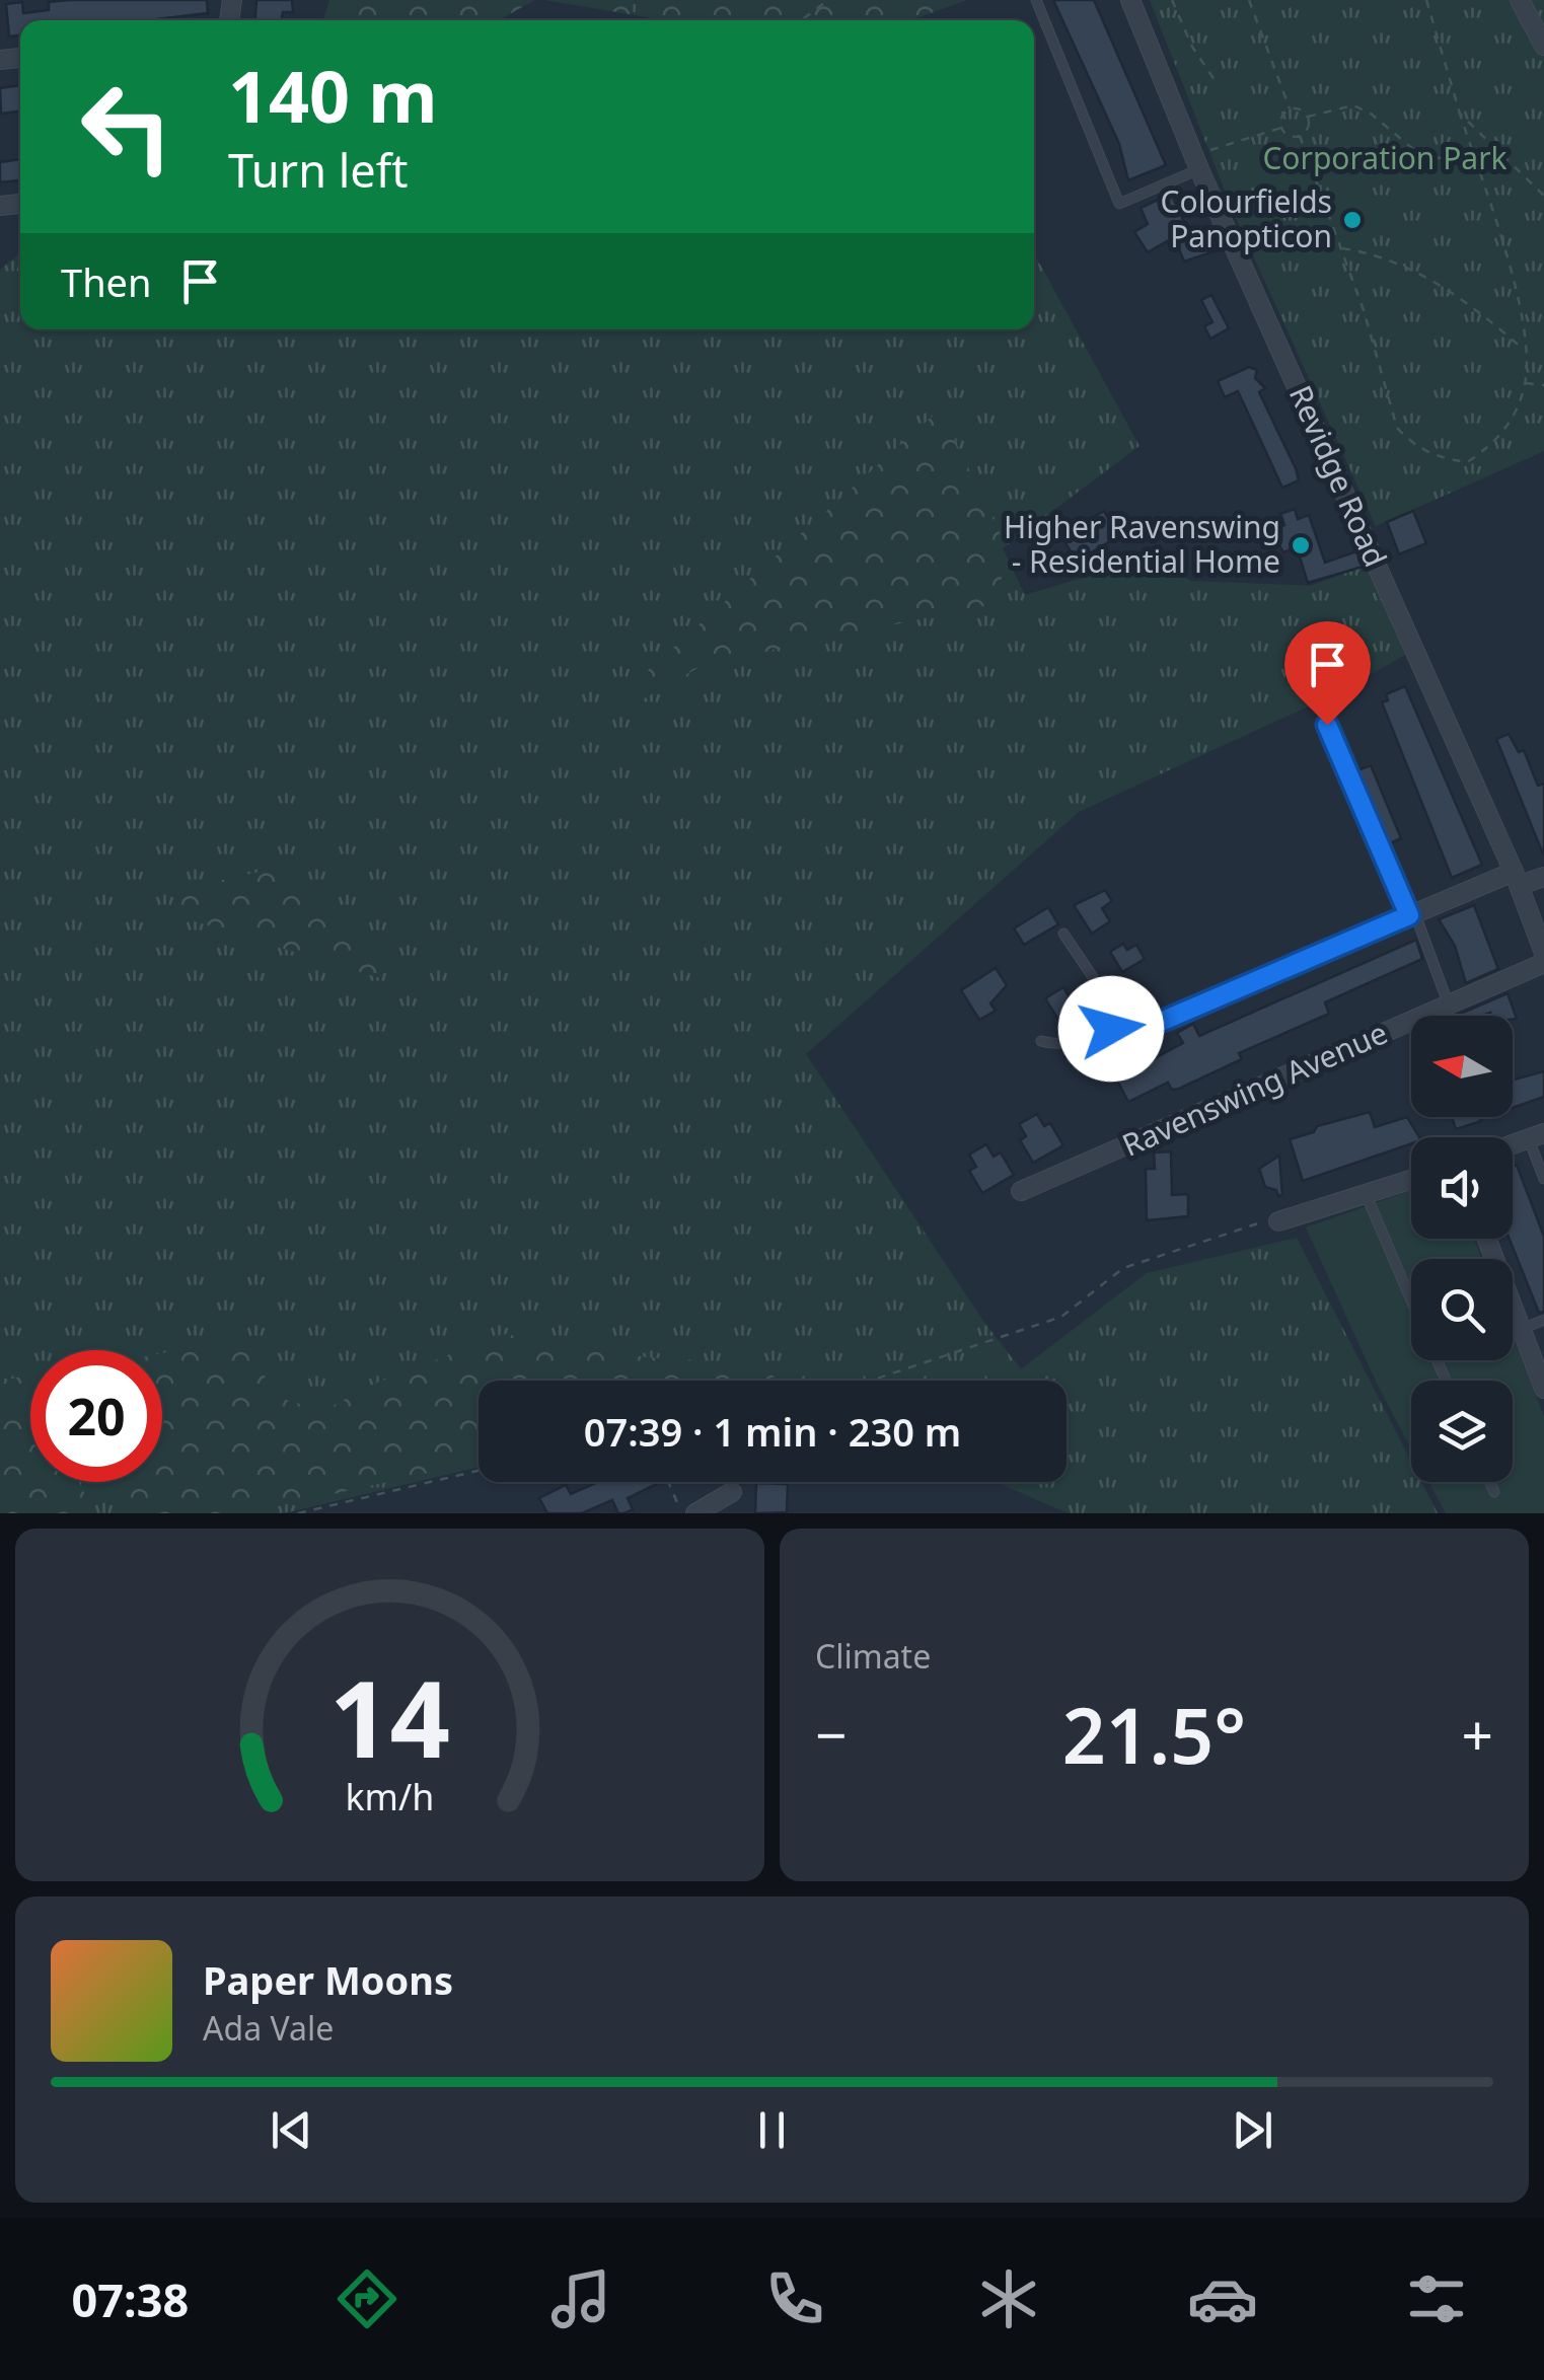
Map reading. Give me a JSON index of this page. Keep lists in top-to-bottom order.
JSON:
{
  "streets": {
    "street": ["Revidge Road", "Ravenswing Avenue"]
  },
  "parks": ["Corporation Park"],
  "places": ["Colourfields Panopticon", "Higher Ravenswing - Residential Home"],
  "north": "left",
  "page": {
    "turn": ["140 m", "Turn left"],
    "then": "Then",
    "limit": "20",
    "trip": "07:39 · 1 min · 230 m",
    "tile": "Climate",
    "heat": ["−", "21.5°", "+"],
    "song": ["Paper Moons", "Ada Vale"],
    "tabs": "07:38",
    "gauge": ["14", "km/h"]
  }
}
